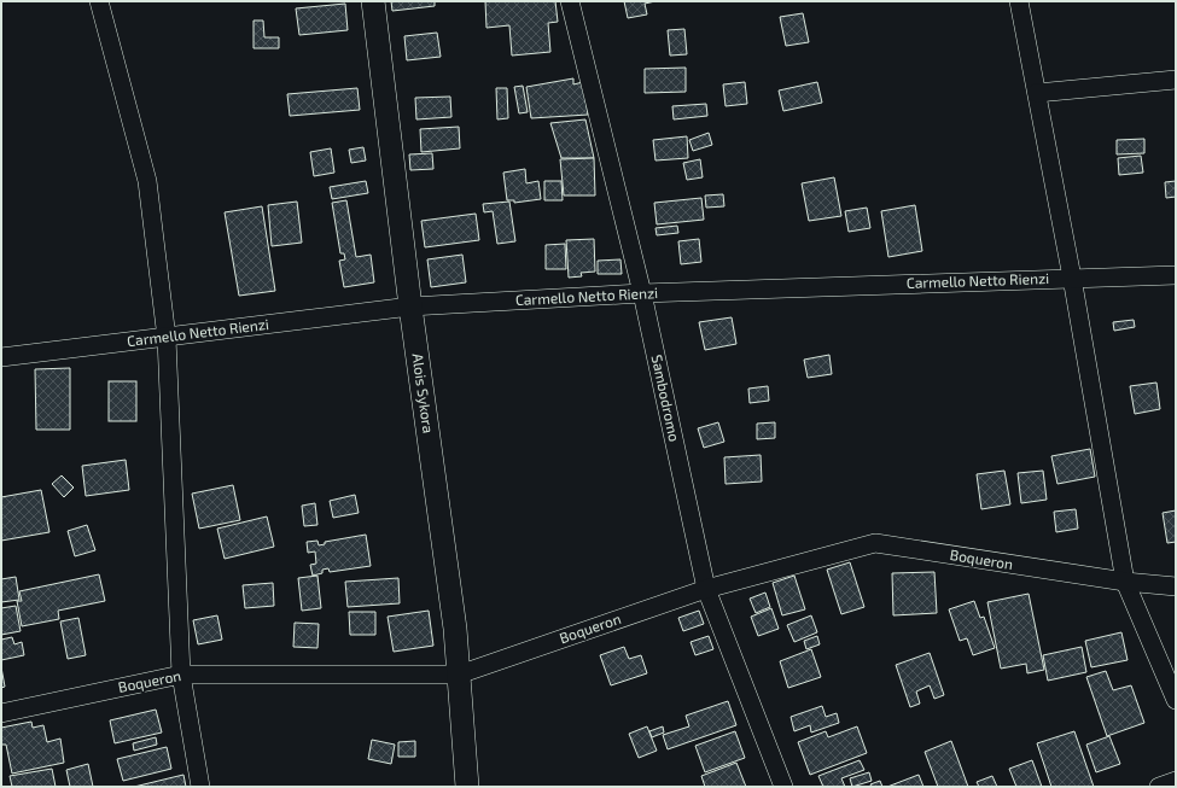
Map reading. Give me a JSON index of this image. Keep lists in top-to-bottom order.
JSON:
{
  "streets": {
    "street": [
      "Carmello Netto Rienzi",
      "Alois Sykora",
      "Sambodromo",
      "Boqueron"
    ]
  },
  "crossings": [
    ["Carmello Netto Rienzi", "Alois Sykora"],
    ["Carmello Netto Rienzi", "Sambodromo"],
    ["Alois Sykora", "Boqueron"],
    ["Sambodromo", "Boqueron"]
  ]
}
